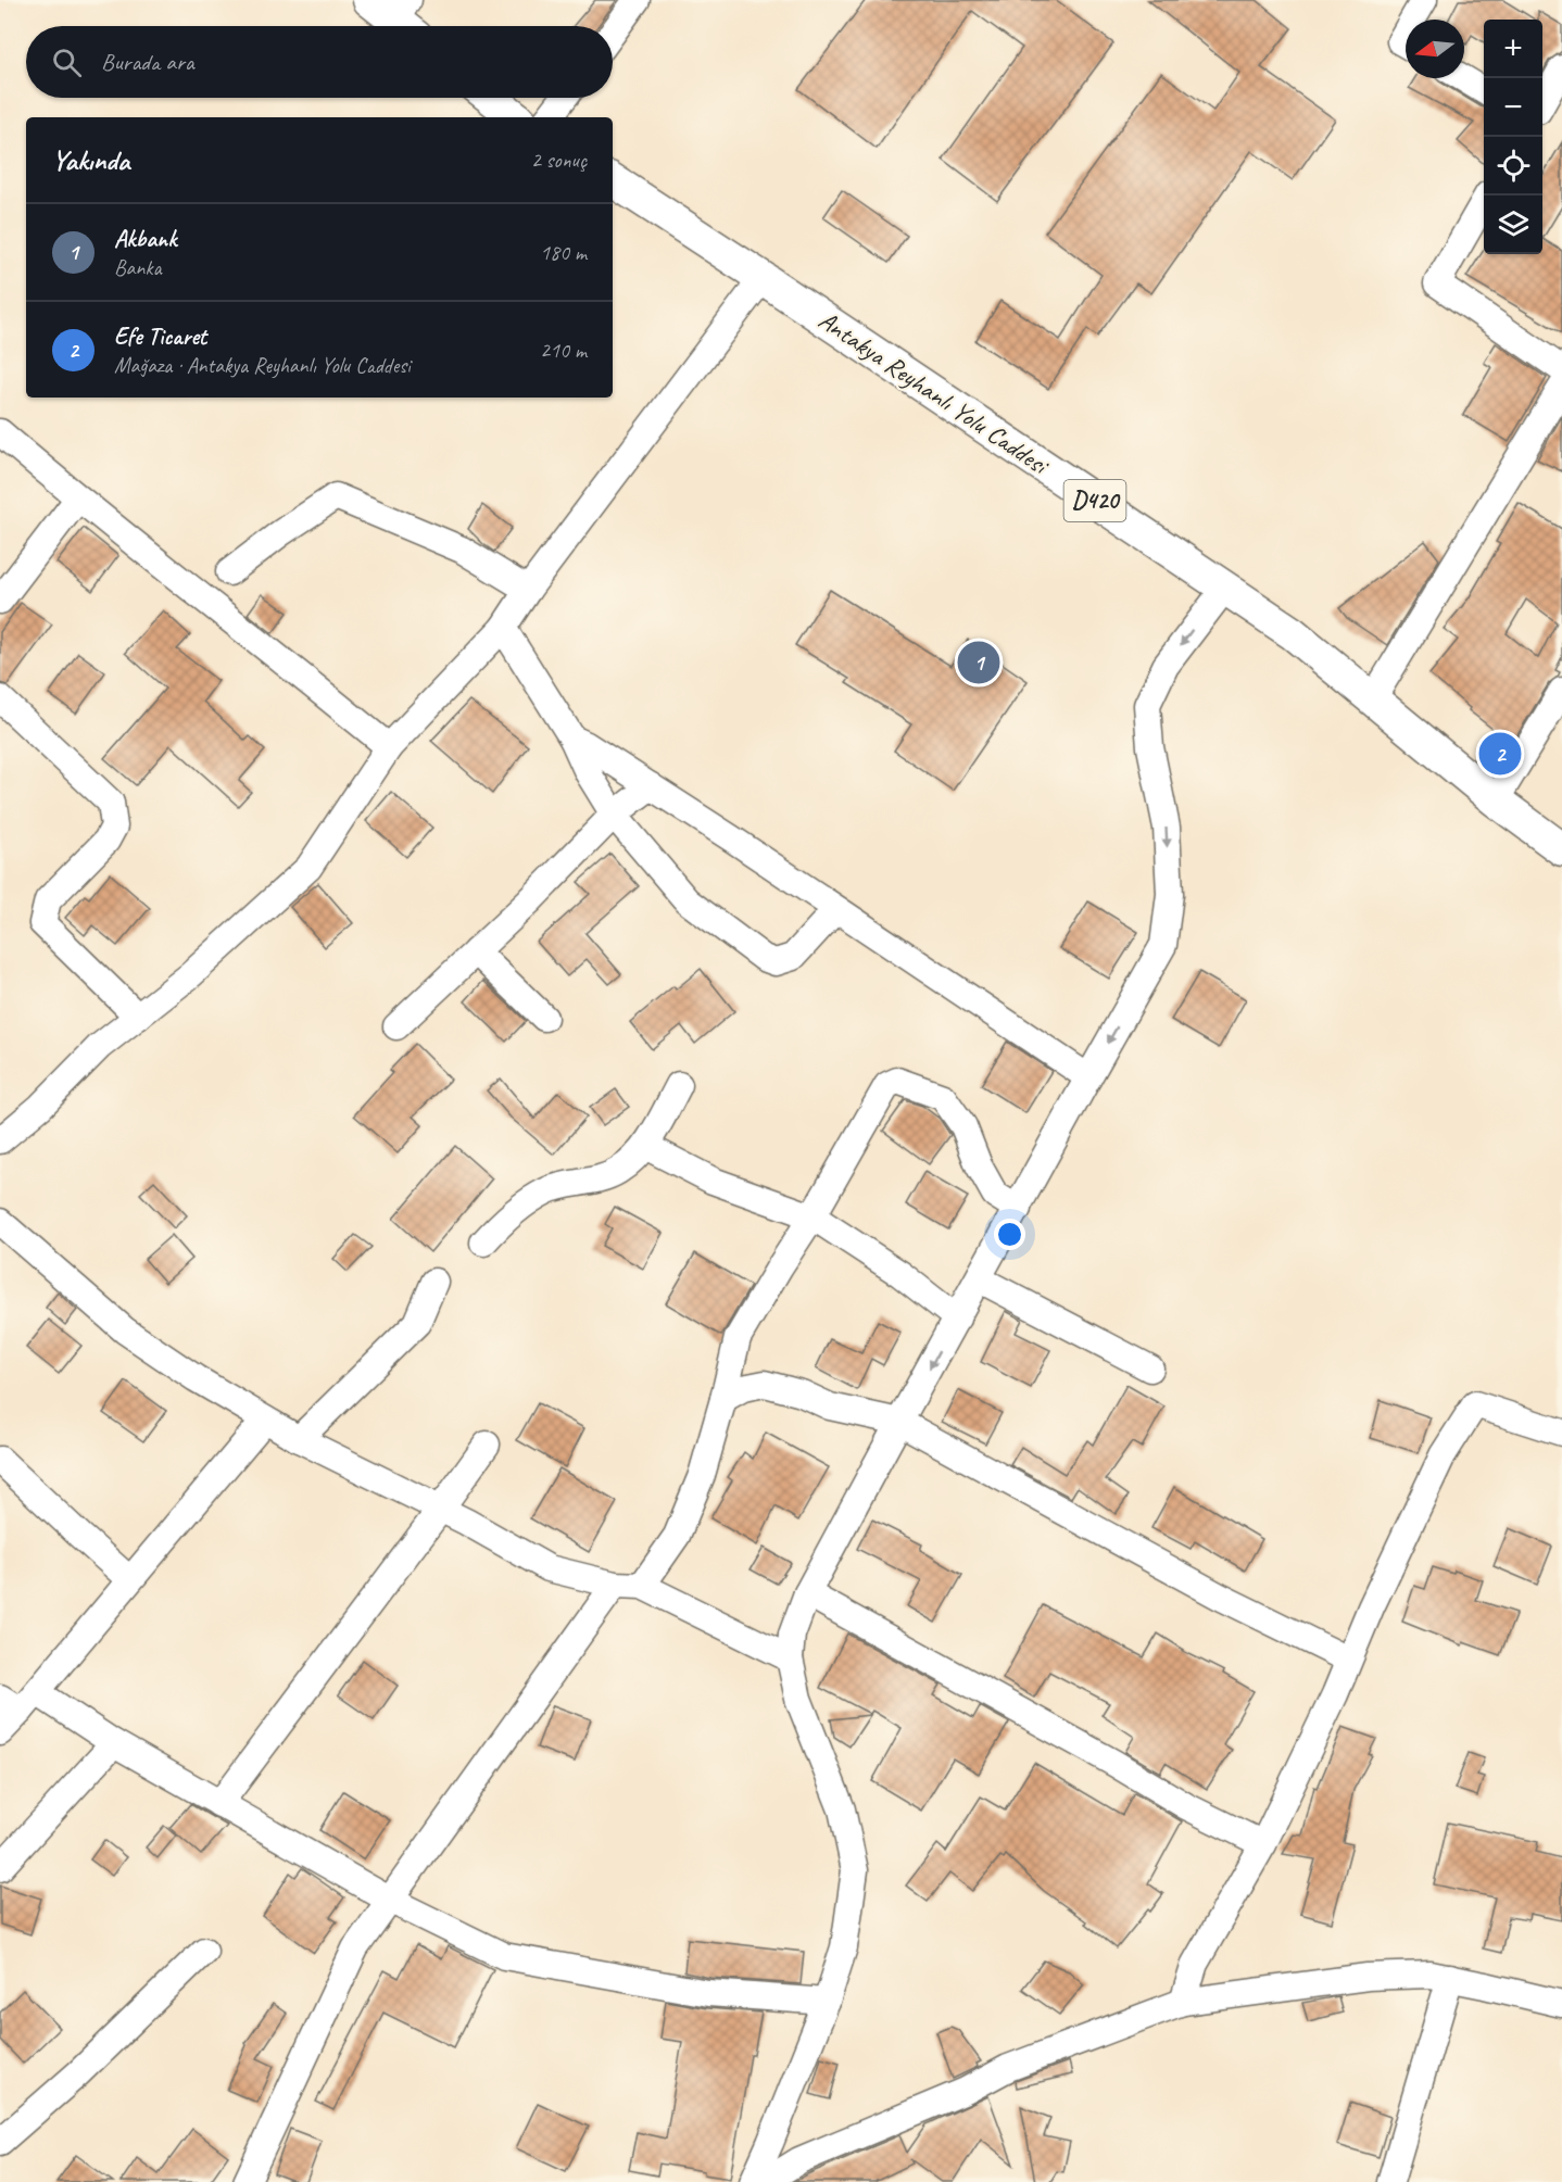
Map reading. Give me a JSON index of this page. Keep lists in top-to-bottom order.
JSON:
{
  "streets": {
    "main road": ["Antakya Reyhanlı Yolu Caddesi", "D420"]
  },
  "north": "left",
  "page": {
    "map_buttons": ["+", "−"],
    "search": "Burada ara",
    "heading": ["Yakında", "2 sonuç"],
    "list": [
      {
        "mark": "1",
        "name": "Akbank",
        "note": "Banka",
        "value": "180 m"
      },
      {
        "mark": "2",
        "name": "Efe Ticaret",
        "note": "Mağaza · Antakya Reyhanlı Yolu Caddesi",
        "value": "210 m"
      }
    ],
    "pins": ["1", "2"]
  }
}
